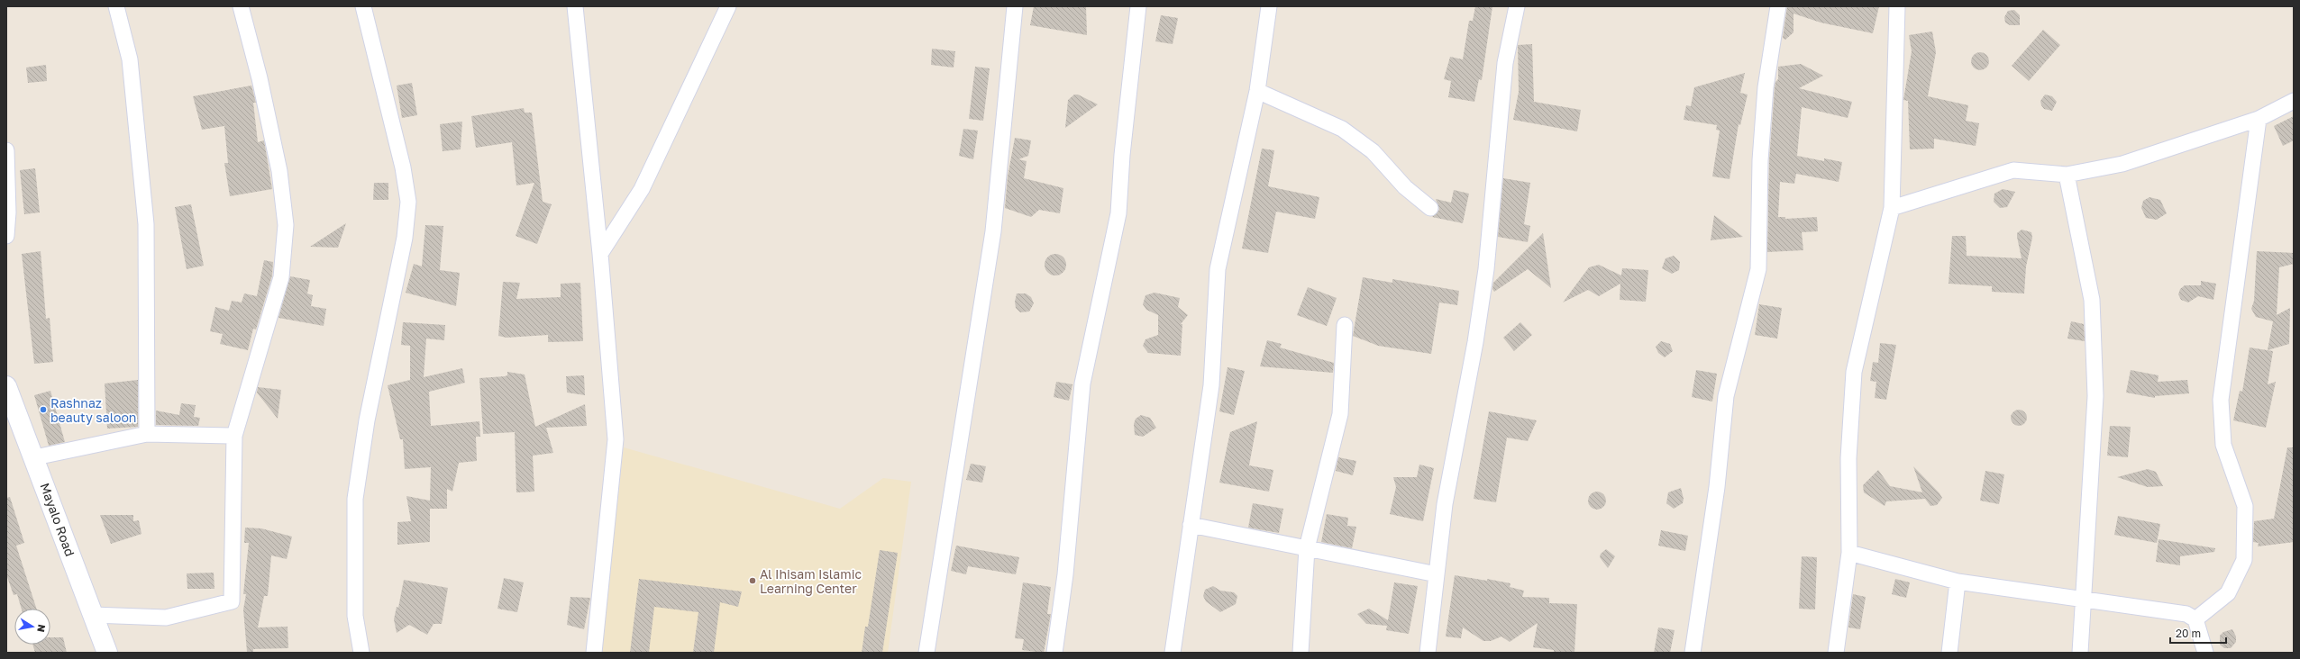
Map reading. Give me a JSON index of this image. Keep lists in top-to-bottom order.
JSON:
{
  "streets": {
    "street": ["Mayalo Road"]
  },
  "places": ["Rashnaz beauty saloon", "Al Ihisam Islamic Learning Center"],
  "scale_bar": "20 m",
  "north": "right"
}
